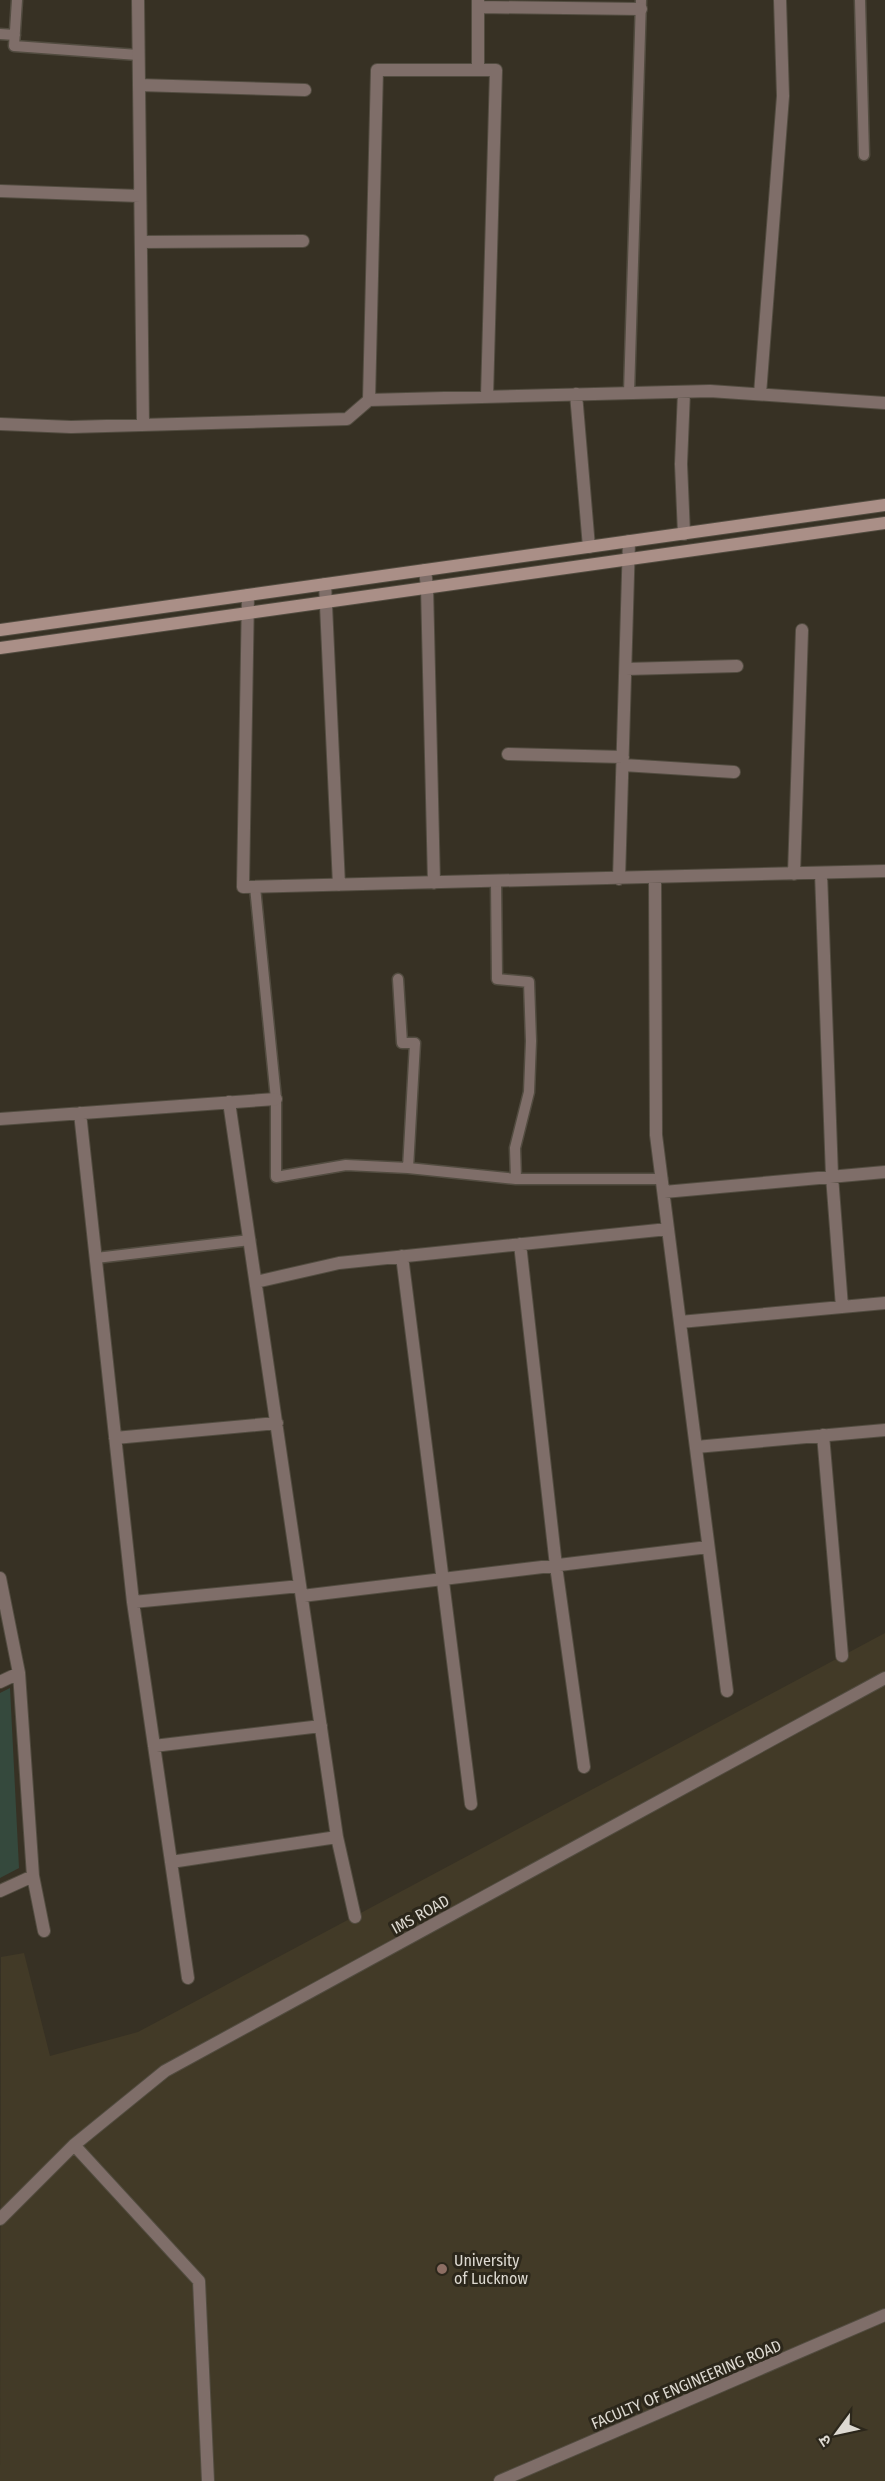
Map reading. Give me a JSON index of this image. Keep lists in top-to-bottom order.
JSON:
{
  "streets": {
    "street": ["IMS ROAD", "FACULTY OF ENGINEERING ROAD"]
  },
  "places": ["University of Lucknow"],
  "north": "bottom left"
}
